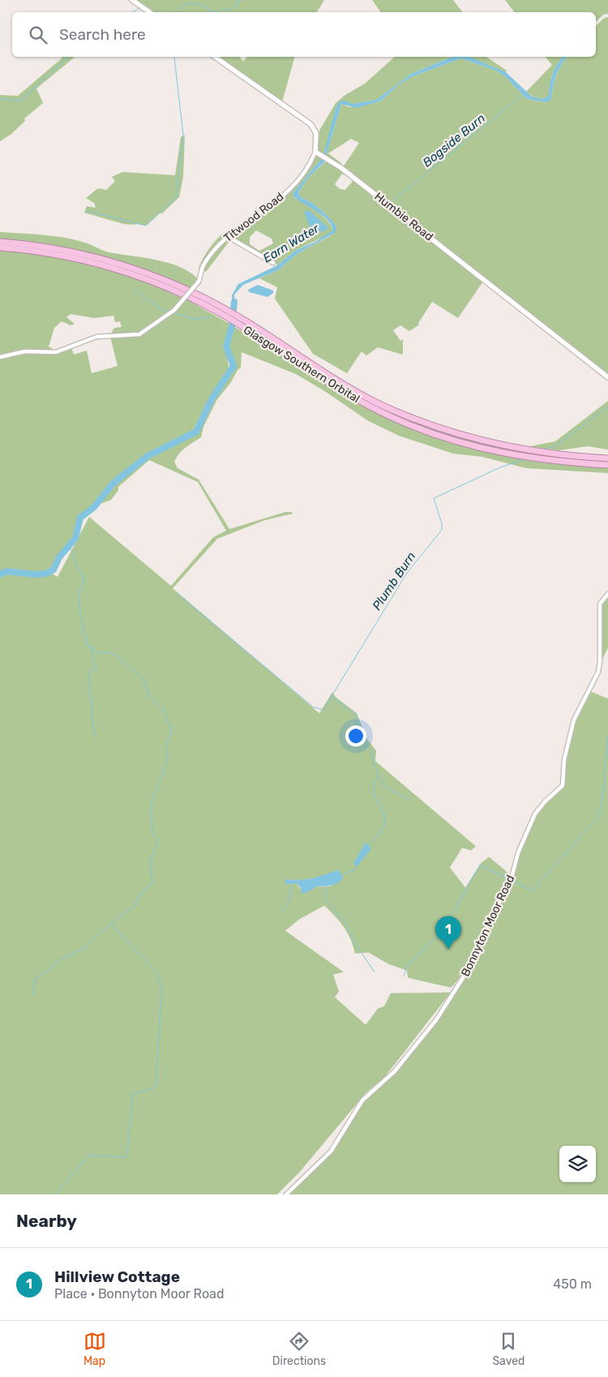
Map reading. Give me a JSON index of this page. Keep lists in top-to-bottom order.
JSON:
{
  "streets": {
    "highway": ["Glasgow Southern Orbital"],
    "street": ["Humbie Road", "Titwood Road", "Bonnyton Moor Road"]
  },
  "crossings": [
    ["Humbie Road", "Titwood Road"]
  ],
  "water": ["Bogside Burn", "Earn Water", "Plumb Burn"],
  "page": {
    "search": "Search here",
    "pins": "1",
    "heading": "Nearby",
    "list": [
      {
        "mark": "1",
        "name": "Hillview Cottage",
        "note": "Place · Bonnyton Moor Road",
        "value": "450 m"
      }
    ],
    "nav": ["Map", "Directions", "Saved"]
  }
}
